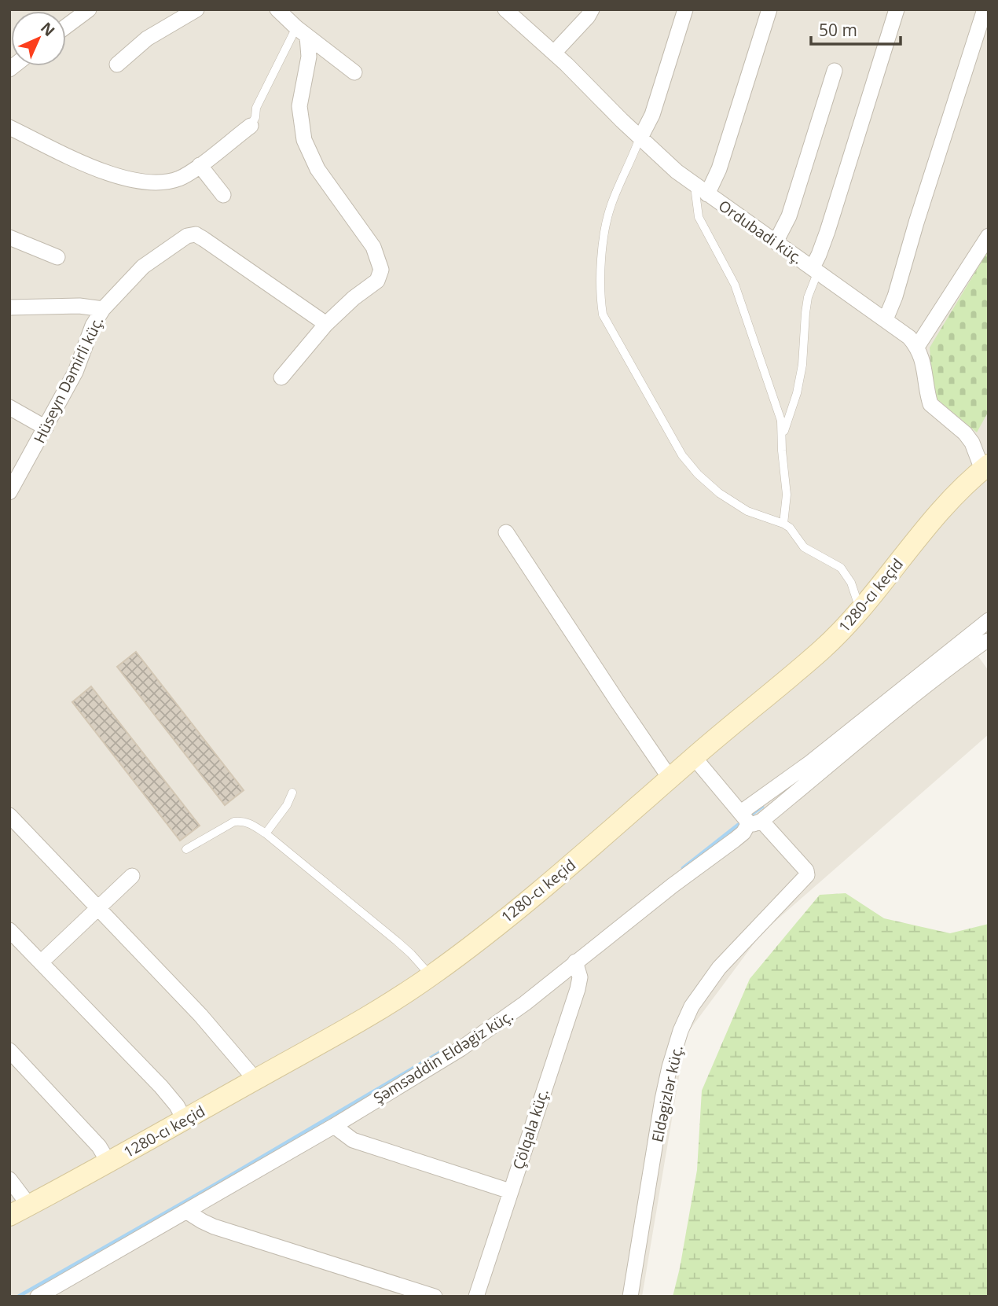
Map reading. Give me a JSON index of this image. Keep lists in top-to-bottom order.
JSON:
{
  "streets": {
    "street": [
      "Ordubadi küç.",
      "Hüseyn Dəmirli küç.",
      "1280-cı keçid",
      "Şəmsəddin Eldəgiz küç.",
      "Eldəgizlər küç.",
      "Çölqala küç."
    ]
  },
  "crossings": [
    ["Ordubadi küç.", "1280-cı keçid"],
    ["Şəmsəddin Eldəgiz küç.", "Eldəgizlər küç."],
    ["Şəmsəddin Eldəgiz küç.", "Çölqala küç."]
  ],
  "scale_bar": "50 m",
  "north": "top right"
}
